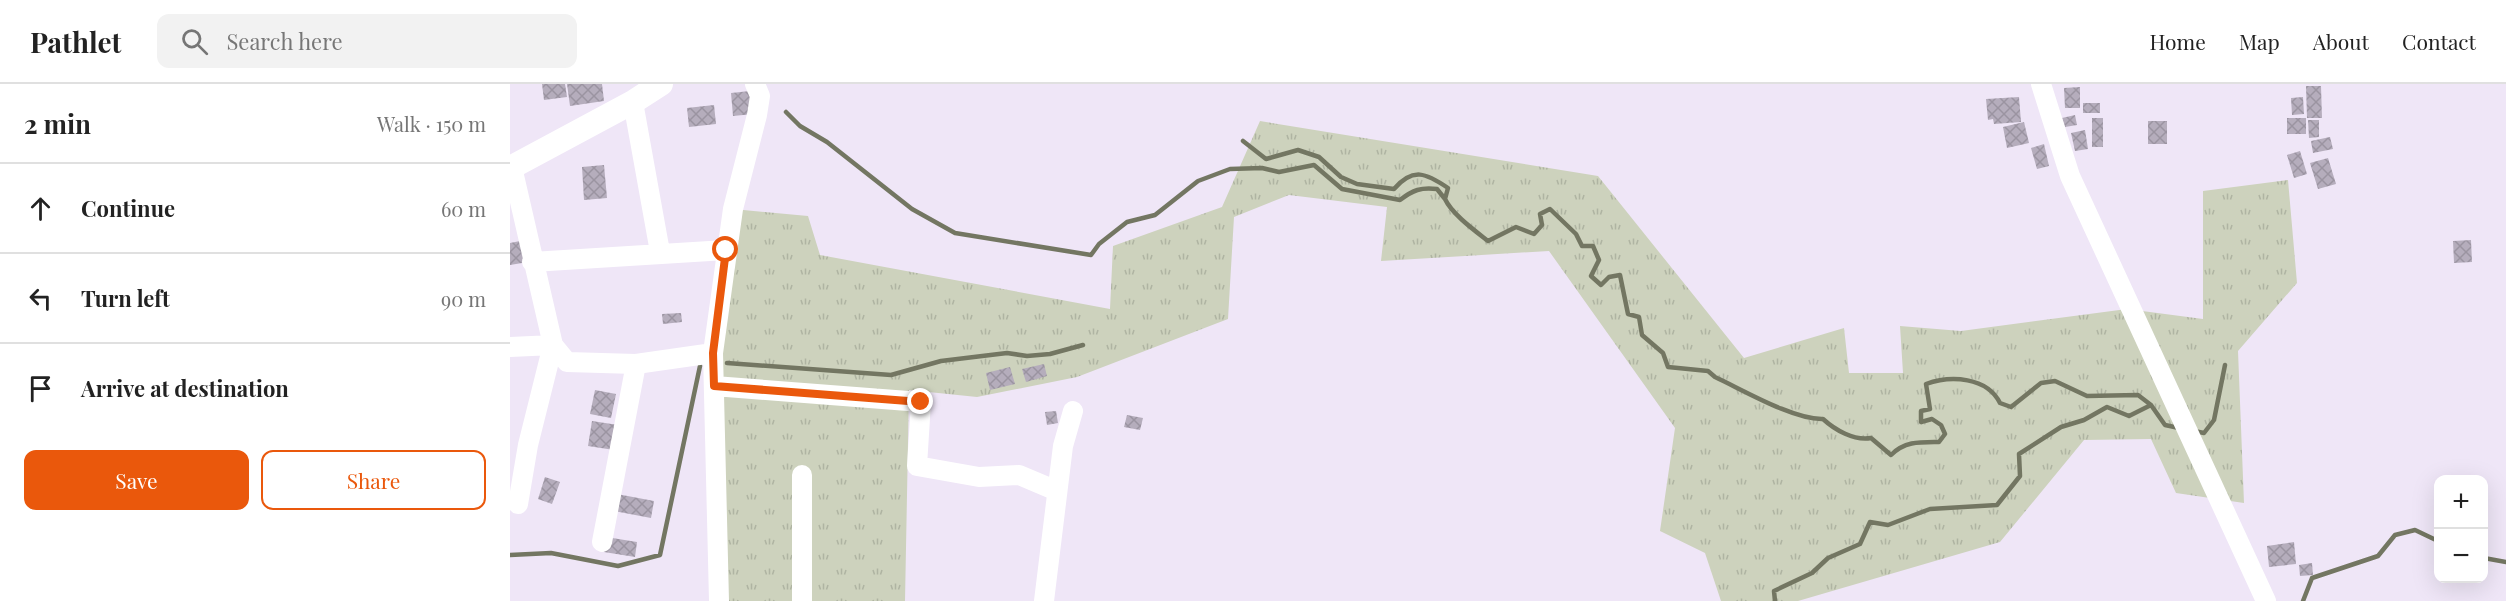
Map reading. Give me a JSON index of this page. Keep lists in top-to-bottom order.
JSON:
{
  "page": {
    "header": "Pathlet",
    "search": "Search here",
    "nav": [
      "Home",
      "Map",
      "About",
      "Contact"
    ],
    "heading": ["2 min", "Walk · 150 m"],
    "list": [
      ["Continue", "60 m"],
      ["Turn left", "90 m"],
      "Arrive at destination"
    ],
    "buttons": ["Save", "Share"],
    "map_buttons": ["+", "−"]
  }
}
